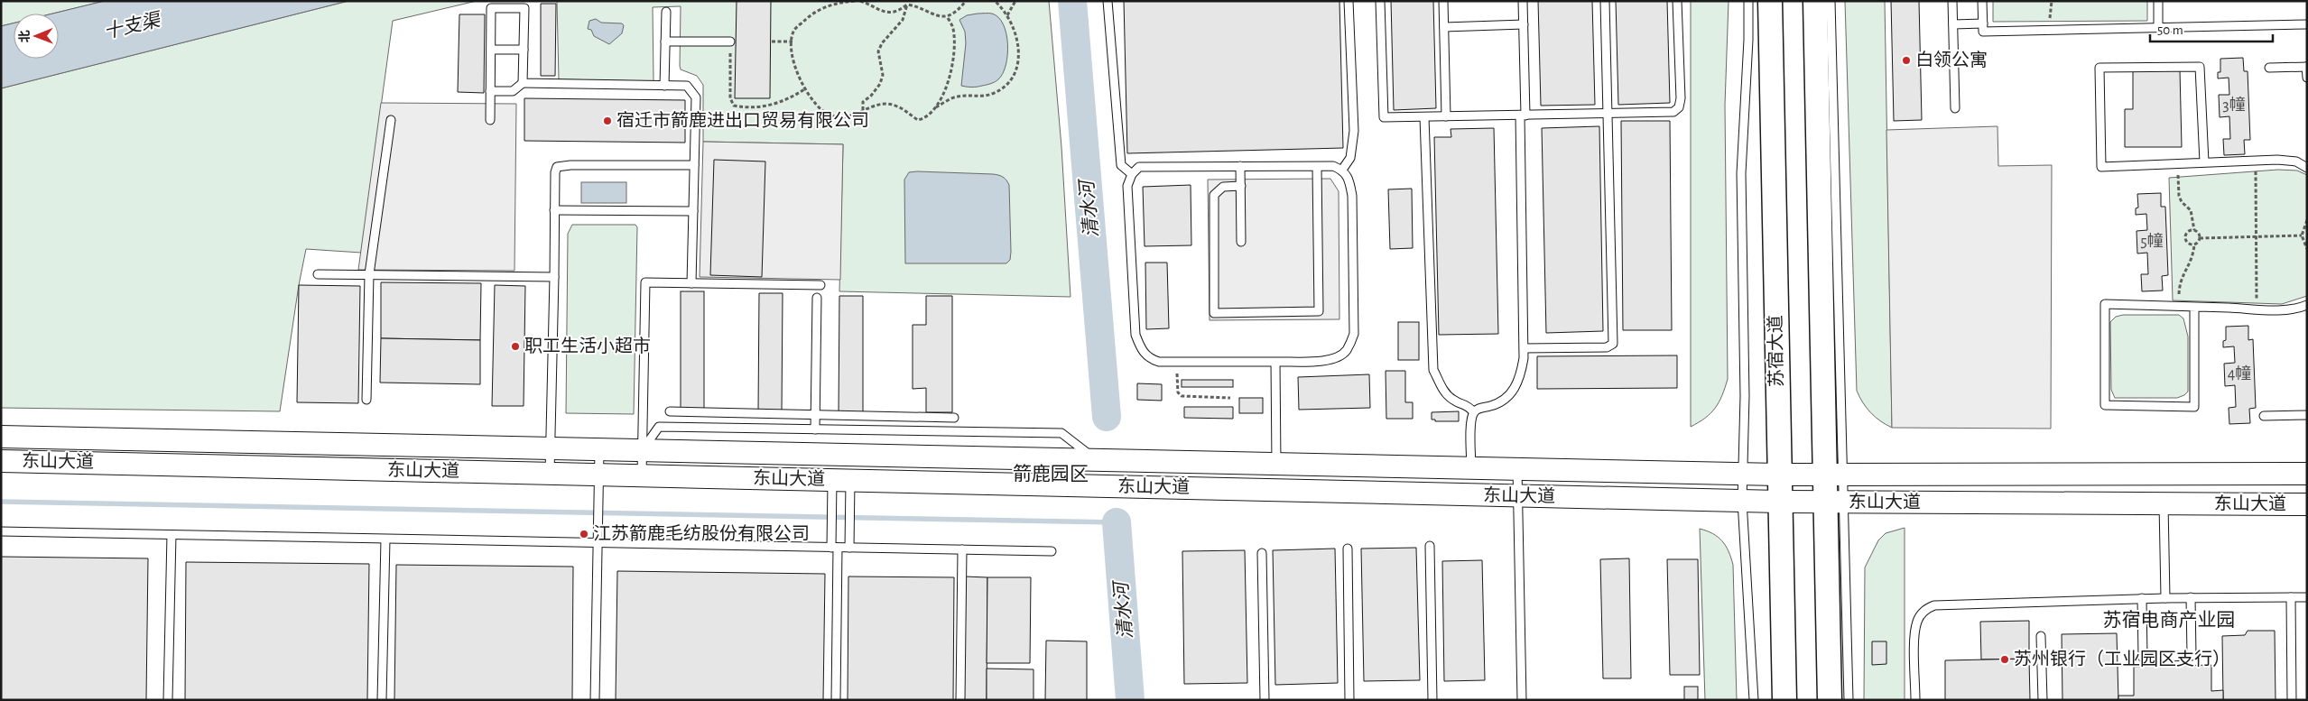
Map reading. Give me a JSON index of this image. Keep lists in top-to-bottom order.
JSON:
{
  "streets": {
    "main road": ["苏宿大道", "东山大道"]
  },
  "crossings": [
    ["苏宿大道", "东山大道"]
  ],
  "districts": ["箭鹿园区", "苏宿电商产业园"],
  "water": ["十支渠", "清水河"],
  "places": [
    "白领公寓",
    "宿迁市箭鹿进出口贸易有限公司",
    "职工生活小超市",
    "江苏箭鹿毛纺股份有限公司",
    "苏州银行（工业园区支行）"
  ],
  "house_numbers": ["3幢", "5幢", "4幢"],
  "scale_bar": "50 m",
  "north": "left"
}
